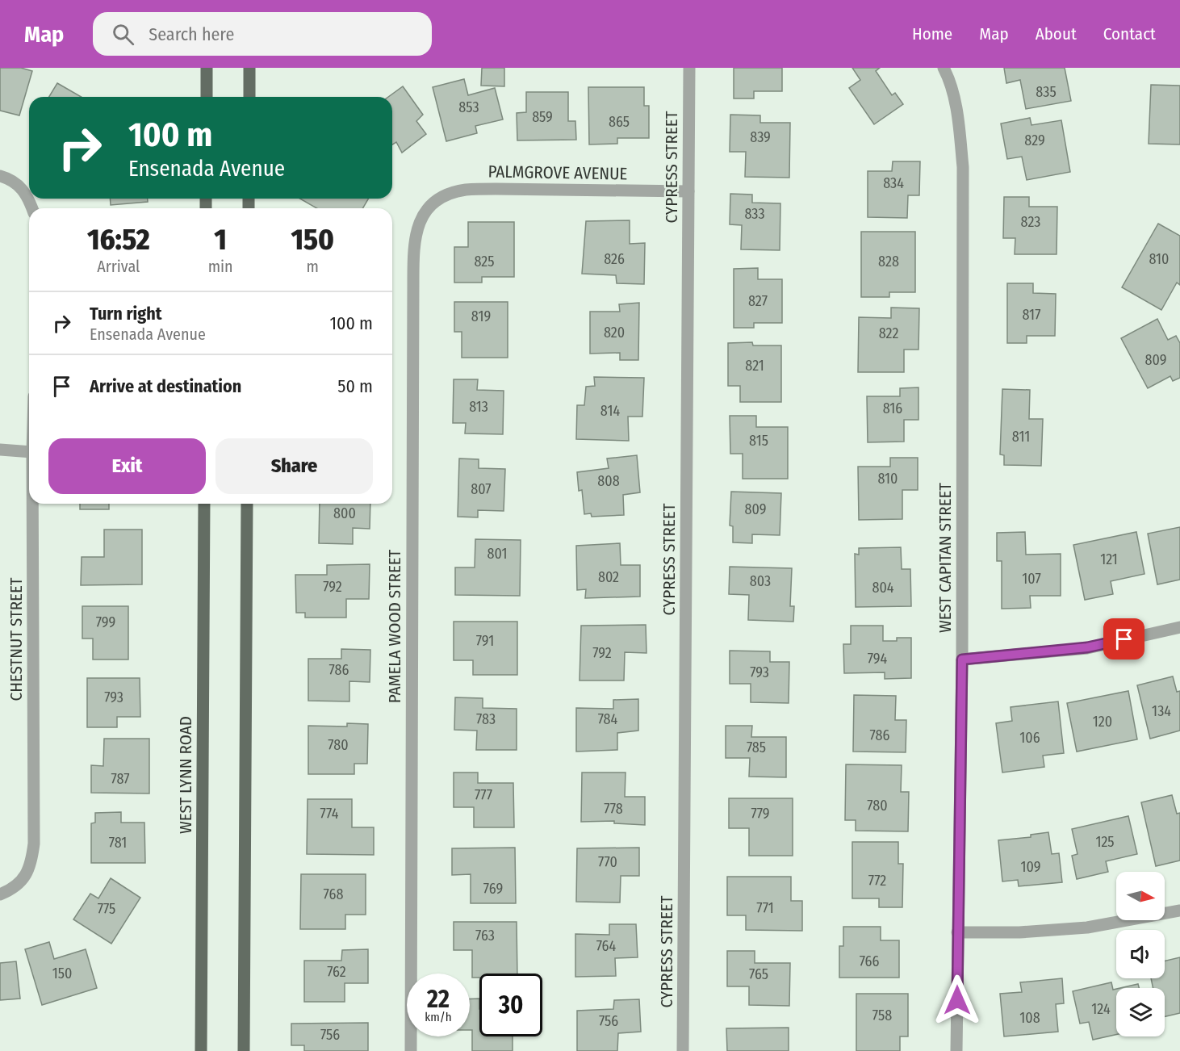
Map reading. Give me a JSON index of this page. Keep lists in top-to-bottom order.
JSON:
{
  "streets": {
    "main road": ["WEST LYNN ROAD"],
    "street": [
      "CYPRESS STREET",
      "PALMGROVE AVENUE",
      "WEST CAPITAN STREET",
      "PAMELA WOOD STREET",
      "CHESTNUT STREET"
    ]
  },
  "crossings": [
    ["CYPRESS STREET", "PALMGROVE AVENUE"],
    ["PALMGROVE AVENUE", "PAMELA WOOD STREET"]
  ],
  "house_numbers": [
    "835",
    "853",
    "859",
    "865",
    "839",
    "829",
    "834",
    "833",
    "823",
    "826",
    "810",
    "825",
    "828",
    "827",
    "817",
    "819",
    "820",
    "822",
    "809",
    "821",
    "813",
    "816",
    "814",
    "811",
    "815",
    "810",
    "808",
    "807",
    "809",
    "800",
    "801",
    "121",
    "802",
    "107",
    "803",
    "792",
    "804",
    "799",
    "791",
    "792",
    "794",
    "786",
    "793",
    "793",
    "134",
    "783",
    "784",
    "120",
    "786",
    "106",
    "780",
    "785",
    "787",
    "777",
    "780",
    "778",
    "774",
    "779",
    "125",
    "781",
    "770",
    "109",
    "772",
    "769",
    "768",
    "771",
    "775",
    "763",
    "764",
    "766",
    "762",
    "150",
    "765",
    "124",
    "758",
    "108",
    "756",
    "756"
  ],
  "north": "right",
  "page": {
    "header": "Map",
    "search": "Search here",
    "nav": [
      "Home",
      "Map",
      "About",
      "Contact"
    ],
    "turn": ["100 m", "Ensenada Avenue"],
    "eta": [
      "16:52",
      "Arrival",
      "1",
      "min",
      "150",
      "m"
    ],
    "list": [
      {
        "name": "Turn right",
        "note": "Ensenada Avenue",
        "value": "100 m"
      },
      {
        "name": "Arrive at destination",
        "value": "50 m"
      }
    ],
    "buttons": ["Exit", "Share"],
    "speed": "22 km/h",
    "limit": "30"
  }
}
